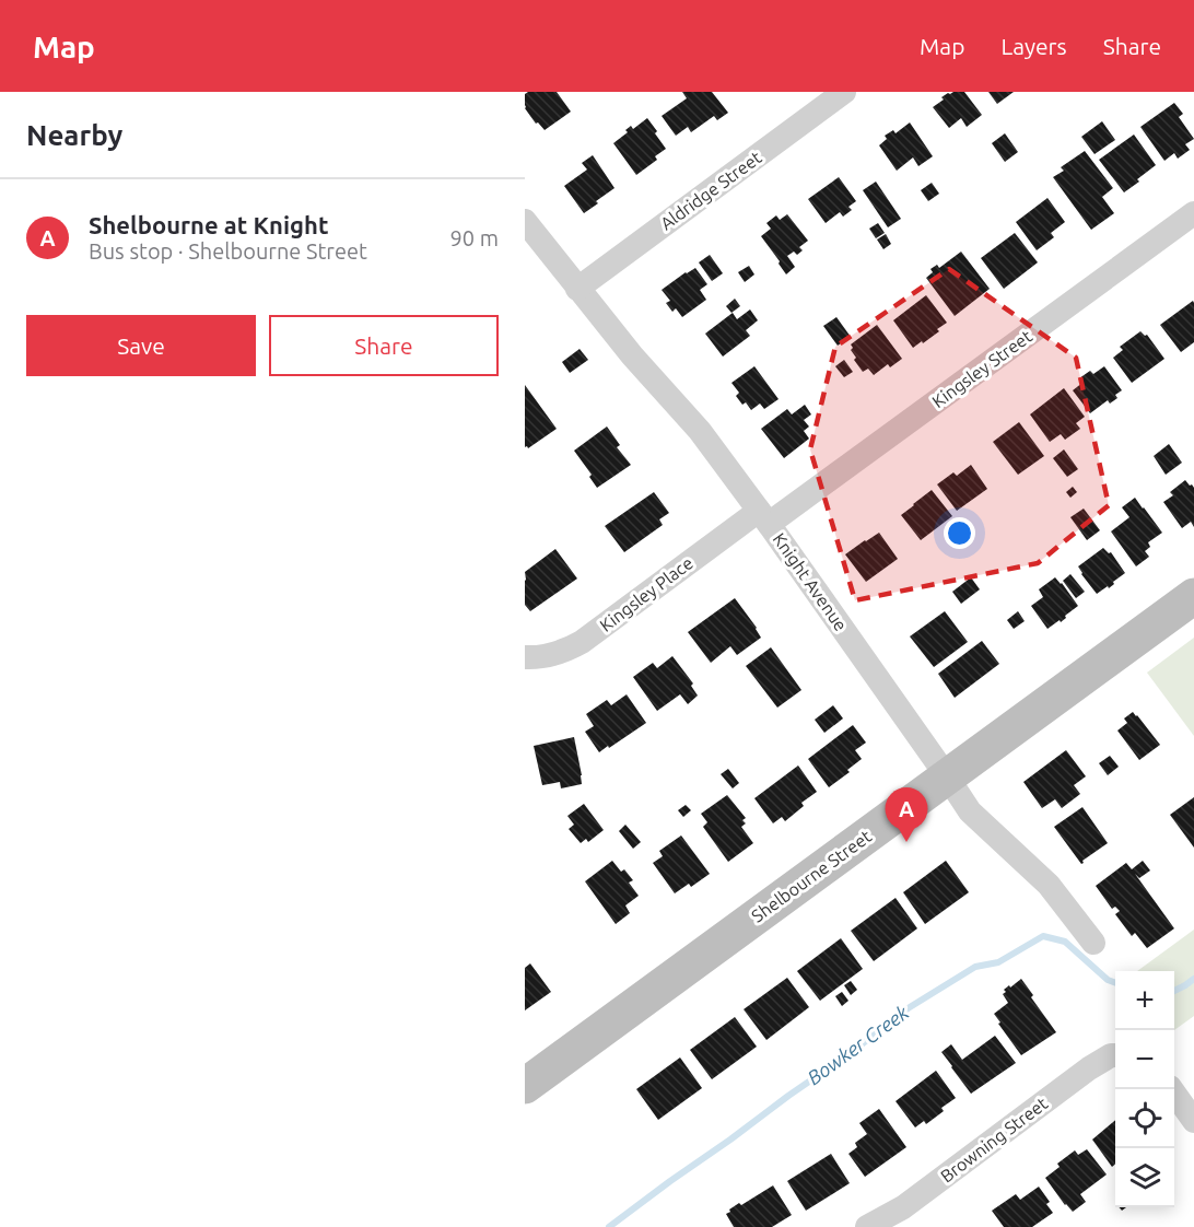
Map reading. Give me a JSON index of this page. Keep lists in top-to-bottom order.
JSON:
{
  "streets": {
    "main road": ["Shelbourne Street"],
    "street": [
      "Aldridge Street",
      "Kingsley Street",
      "Knight Avenue",
      "Kingsley Place",
      "Browning Street"
    ]
  },
  "crossings": [
    ["Aldridge Street", "Knight Avenue"],
    ["Kingsley Street", "Knight Avenue"],
    ["Kingsley Street", "Kingsley Place"],
    ["Knight Avenue", "Kingsley Place"],
    ["Knight Avenue", "Shelbourne Street"]
  ],
  "water": ["Bowker Creek"],
  "page": {
    "header": "Map",
    "nav": ["Map", "Layers", "Share"],
    "heading": "Nearby",
    "list": [
      {
        "mark": "A",
        "name": "Shelbourne at Knight",
        "note": "Bus stop · Shelbourne Street",
        "value": "90 m"
      }
    ],
    "buttons": ["Save", "Share"],
    "pins": "A",
    "map_buttons": ["+", "−"]
  }
}
